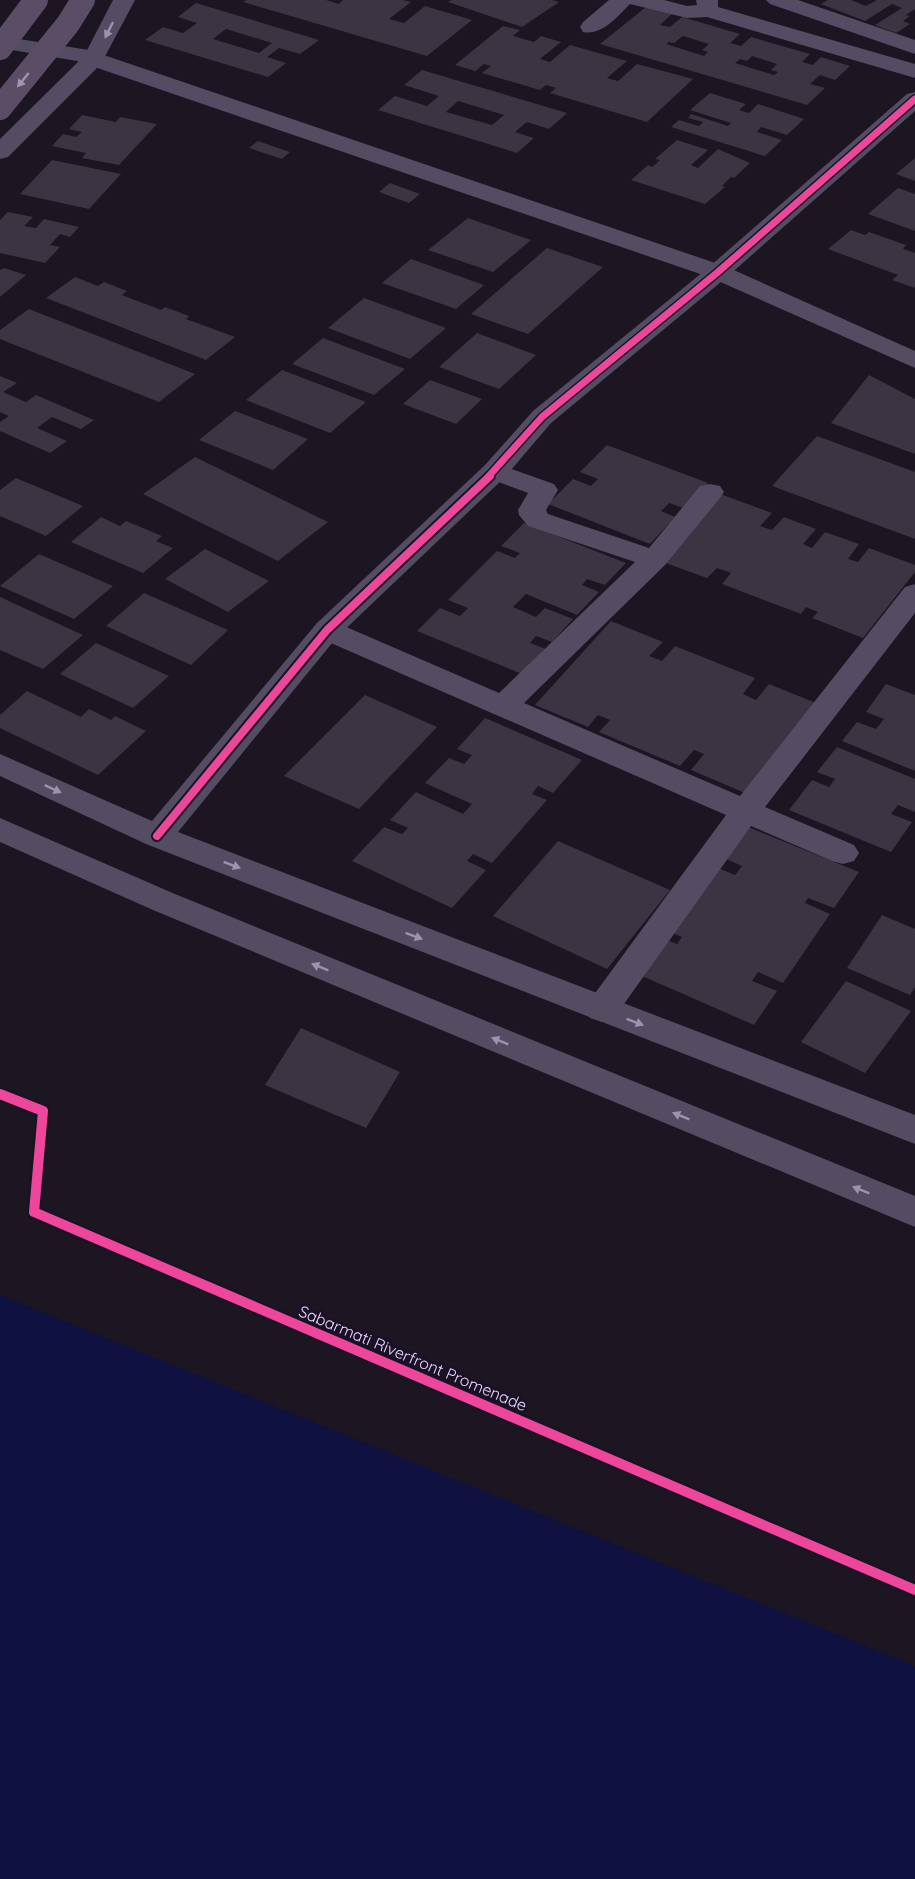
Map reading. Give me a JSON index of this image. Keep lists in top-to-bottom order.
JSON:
{
  "streets": {
    "cycle path": ["Sabarmati Riverfront Promenade"]
  }
}
